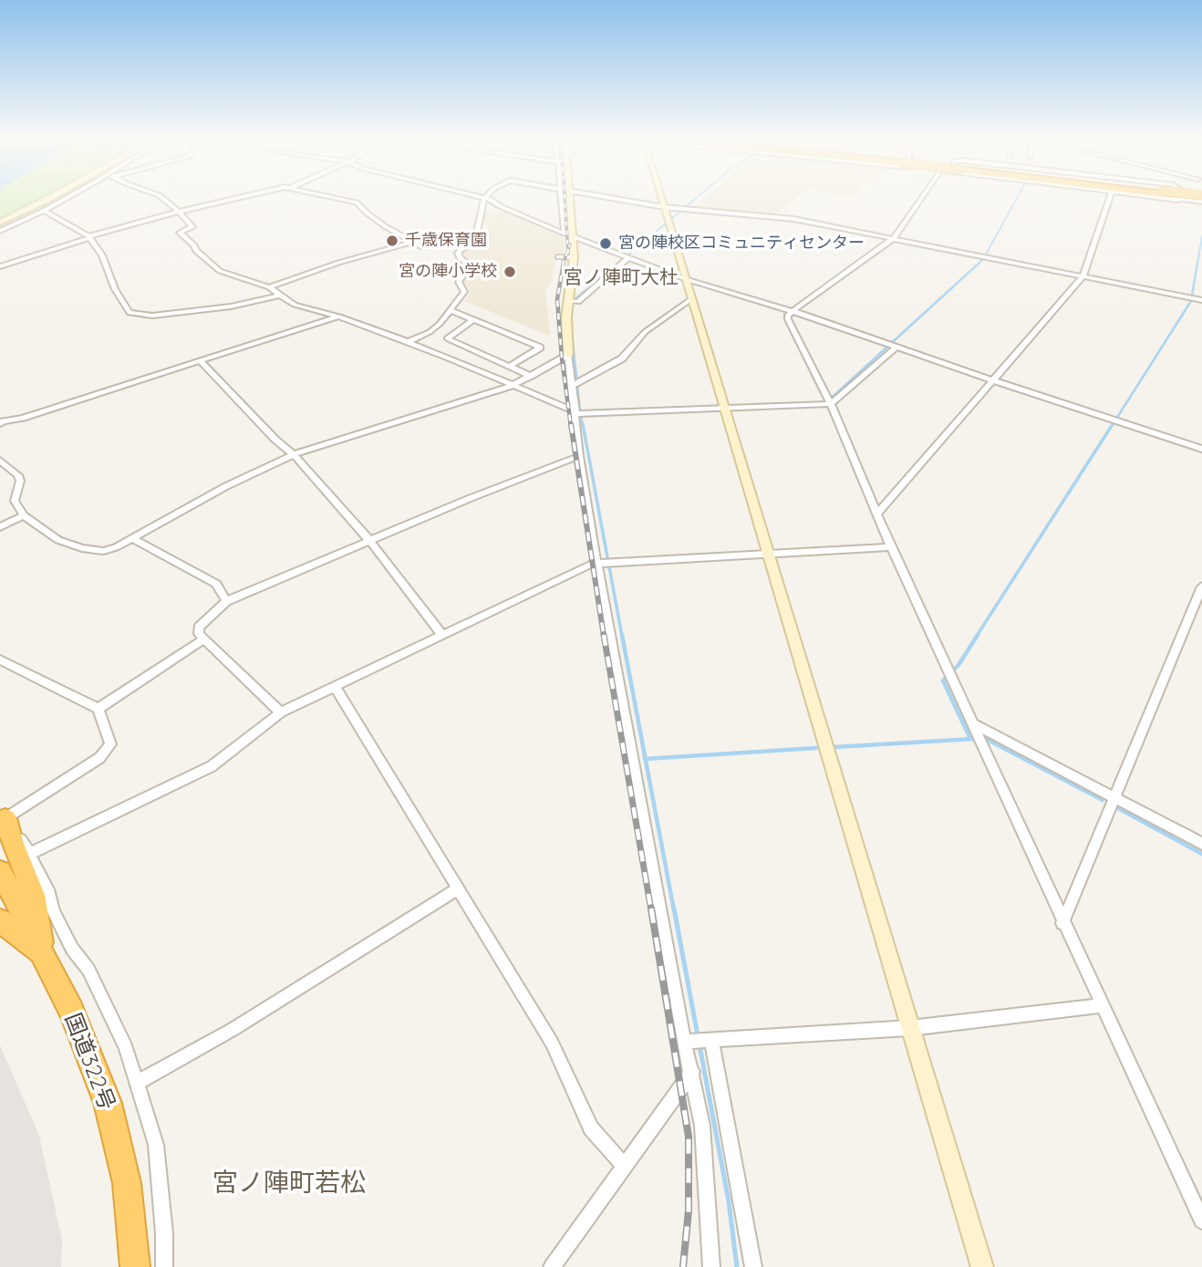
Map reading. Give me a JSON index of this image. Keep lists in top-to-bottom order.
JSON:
{
  "streets": {
    "highway": ["国道322号"]
  },
  "districts": ["宮ノ陣町大杜", "宮ノ陣町若松"],
  "places": ["千歳保育園", "宮の陣校区コミュニティセンター", "宮の陣小学校"]
}
